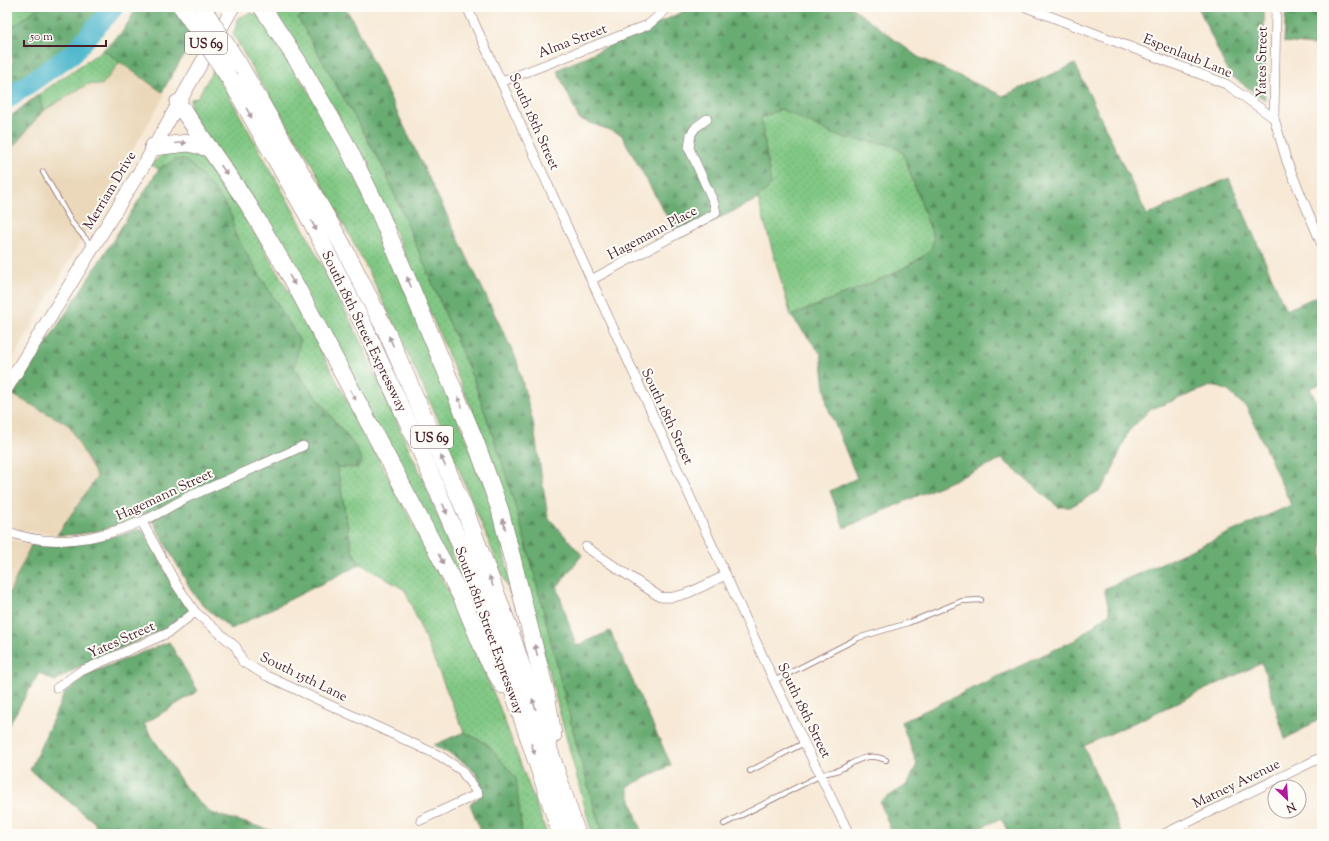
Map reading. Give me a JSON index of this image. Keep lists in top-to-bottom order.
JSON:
{
  "streets": {
    "highway": ["US 69", "South 18th Street Expressway"],
    "main road": ["Merriam Drive"],
    "street": [
      "Alma Street",
      "Espenlaub Lane",
      "Yates Street",
      "South 18th Street",
      "Hagemann Place",
      "Hagemann Street",
      "South 15th Lane",
      "Matney Avenue"
    ]
  },
  "crossings": [
    ["Alma Street", "South 18th Street"],
    ["Espenlaub Lane", "Yates Street"],
    ["Yates Street", "South 15th Lane"],
    ["South 18th Street", "Hagemann Place"],
    ["Hagemann Street", "South 15th Lane"]
  ],
  "scale_bar": "50 m",
  "north": "bottom right"
}
